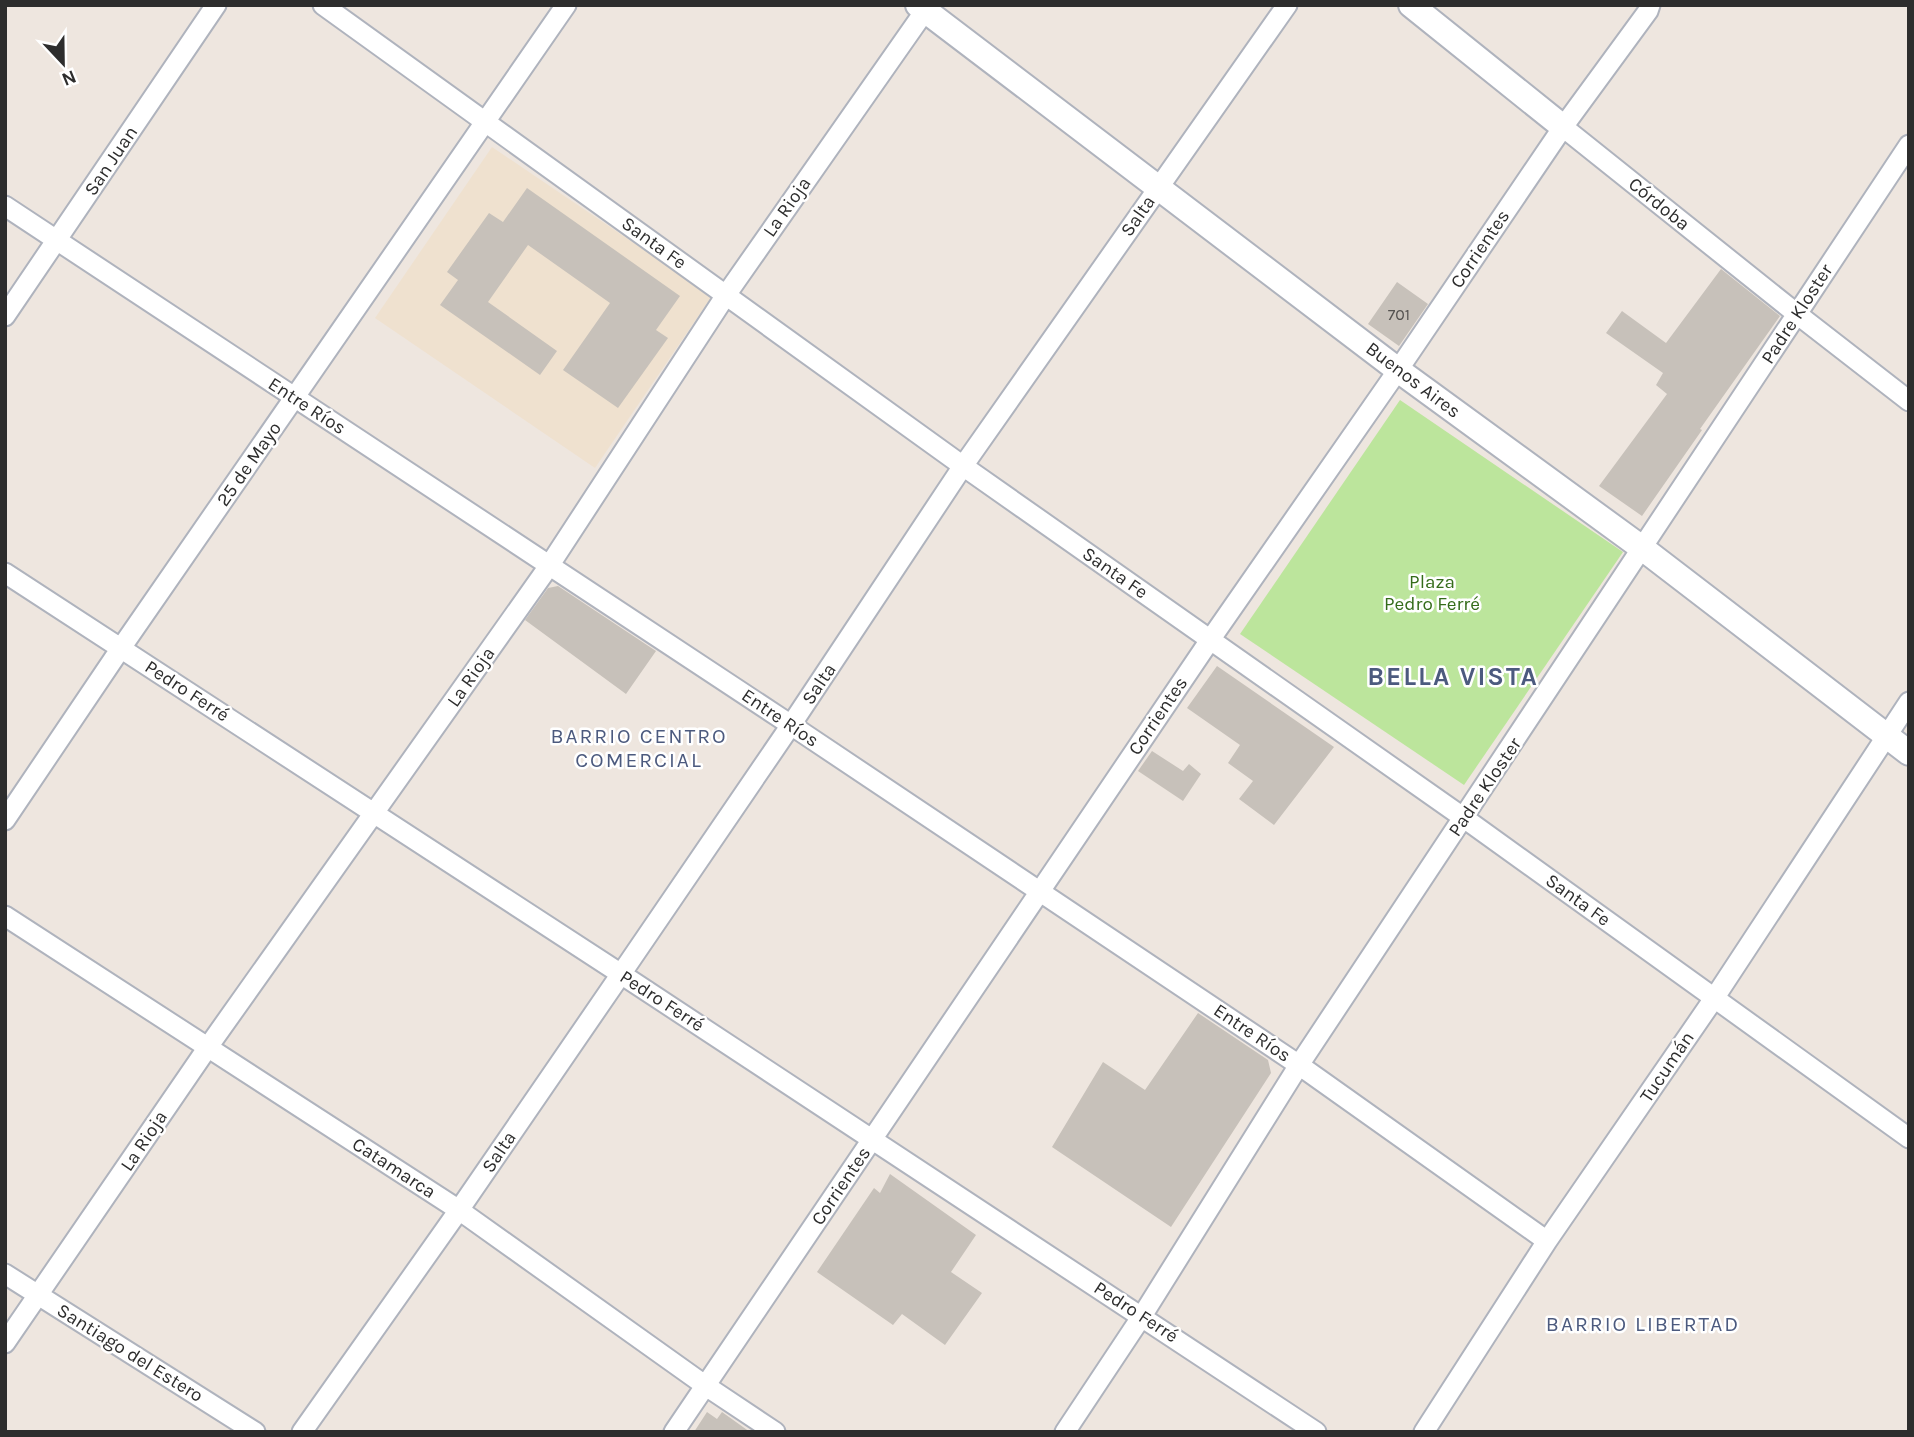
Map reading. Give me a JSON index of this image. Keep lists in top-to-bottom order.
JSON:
{
  "streets": {
    "street": [
      "San Juan",
      "Córdoba",
      "La Rioja",
      "Salta",
      "Santa Fe",
      "Corrientes",
      "Padre Kloster",
      "Buenos Aires",
      "Entre Ríos",
      "25 de Mayo",
      "Pedro Ferré",
      "Tucumán",
      "Catamarca",
      "Santiago del Estero"
    ]
  },
  "crossings": [
    ["San Juan", "Entre Ríos"],
    ["Córdoba", "Corrientes"],
    ["Córdoba", "Padre Kloster"],
    ["La Rioja", "Santa Fe"],
    ["La Rioja", "Buenos Aires"],
    ["La Rioja", "Entre Ríos"],
    ["La Rioja", "Pedro Ferré"],
    ["La Rioja", "Catamarca"],
    ["La Rioja", "Santiago del Estero"],
    ["Salta", "Santa Fe"],
    ["Salta", "Buenos Aires"],
    ["Salta", "Entre Ríos"],
    ["Salta", "Pedro Ferré"],
    ["Salta", "Catamarca"],
    ["Santa Fe", "Corrientes"],
    ["Santa Fe", "Padre Kloster"],
    ["Santa Fe", "25 de Mayo"],
    ["Santa Fe", "Tucumán"],
    ["Corrientes", "Buenos Aires"],
    ["Corrientes", "Entre Ríos"],
    ["Corrientes", "Pedro Ferré"],
    ["Corrientes", "Catamarca"],
    ["Padre Kloster", "Buenos Aires"],
    ["Padre Kloster", "Entre Ríos"],
    ["Padre Kloster", "Pedro Ferré"],
    ["Buenos Aires", "Tucumán"],
    ["Entre Ríos", "25 de Mayo"],
    ["Entre Ríos", "Tucumán"],
    ["25 de Mayo", "Pedro Ferré"]
  ],
  "districts": ["BELLA VISTA", "BARRIO CENTRO COMERCIAL", "BARRIO LIBERTAD"],
  "parks": ["Plaza Pedro Ferré"],
  "house_numbers": ["701"],
  "north": "bottom"
}
